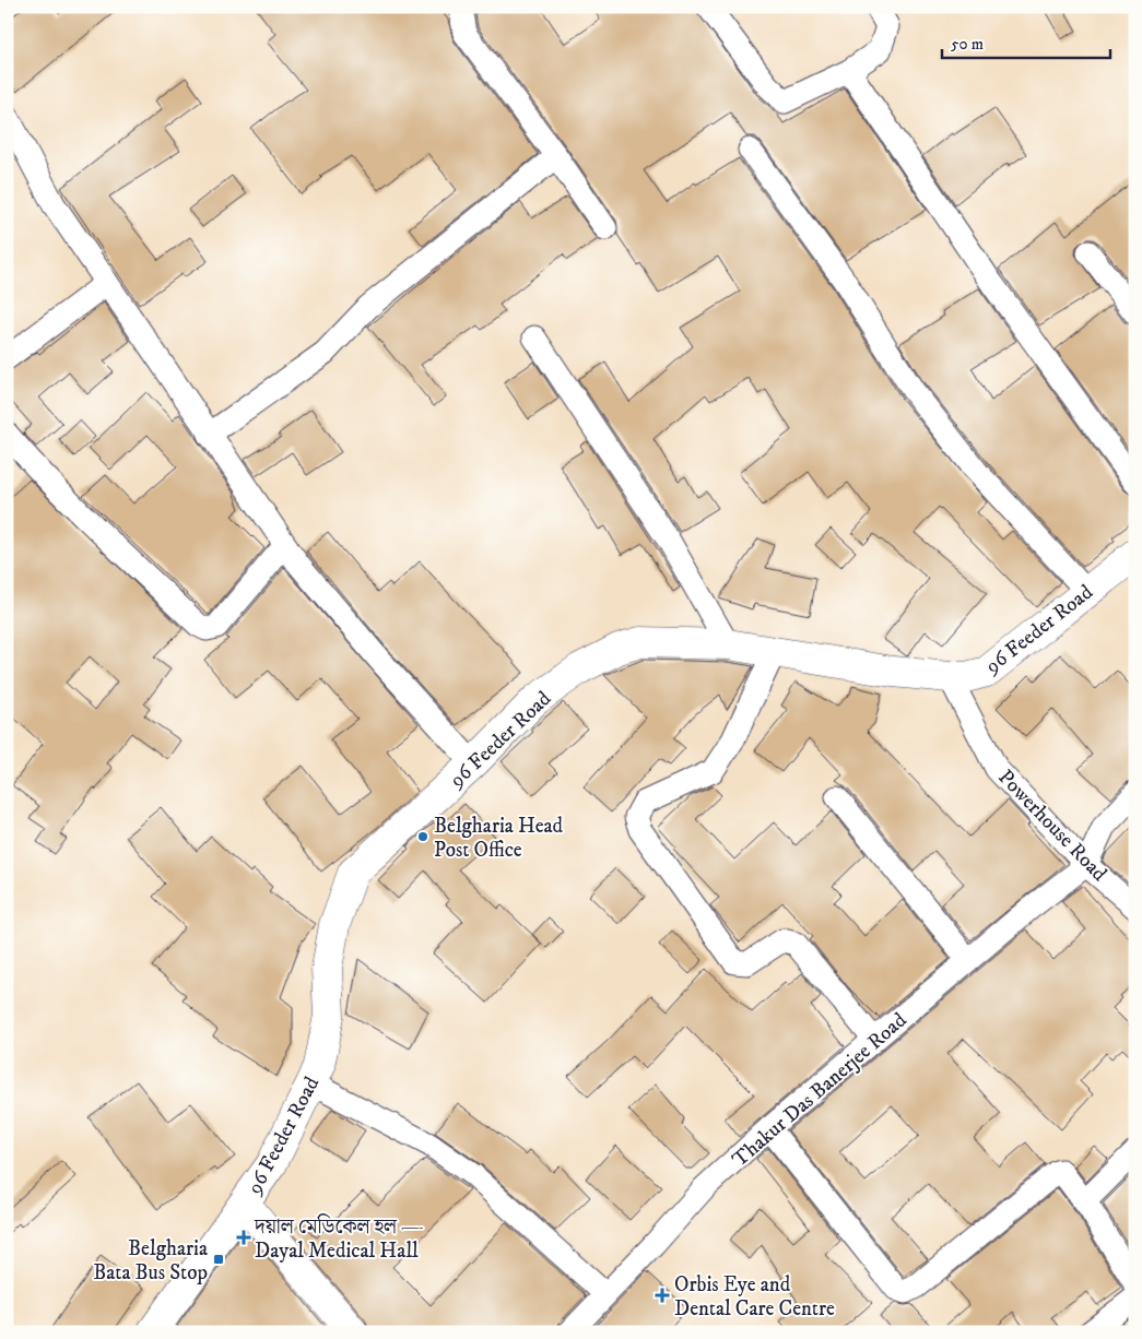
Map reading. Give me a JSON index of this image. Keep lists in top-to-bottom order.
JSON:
{
  "streets": {
    "main road": ["96 Feeder Road"],
    "street": ["Powerhouse Road", "Thakur Das Banerjee Road"]
  },
  "crossings": [
    ["96 Feeder Road", "Powerhouse Road"],
    ["Powerhouse Road", "Thakur Das Banerjee Road"]
  ],
  "places": {
    "other": ["Belgharia Head Post Office"],
    "health": ["দয়াল মেডিকেল হল — Dayal Medical Hall", "Orbis Eye and Dental Care Centre"],
    "transit": ["Belgharia Bata Bus Stop"]
  },
  "scale_bar": "50 m"
}
